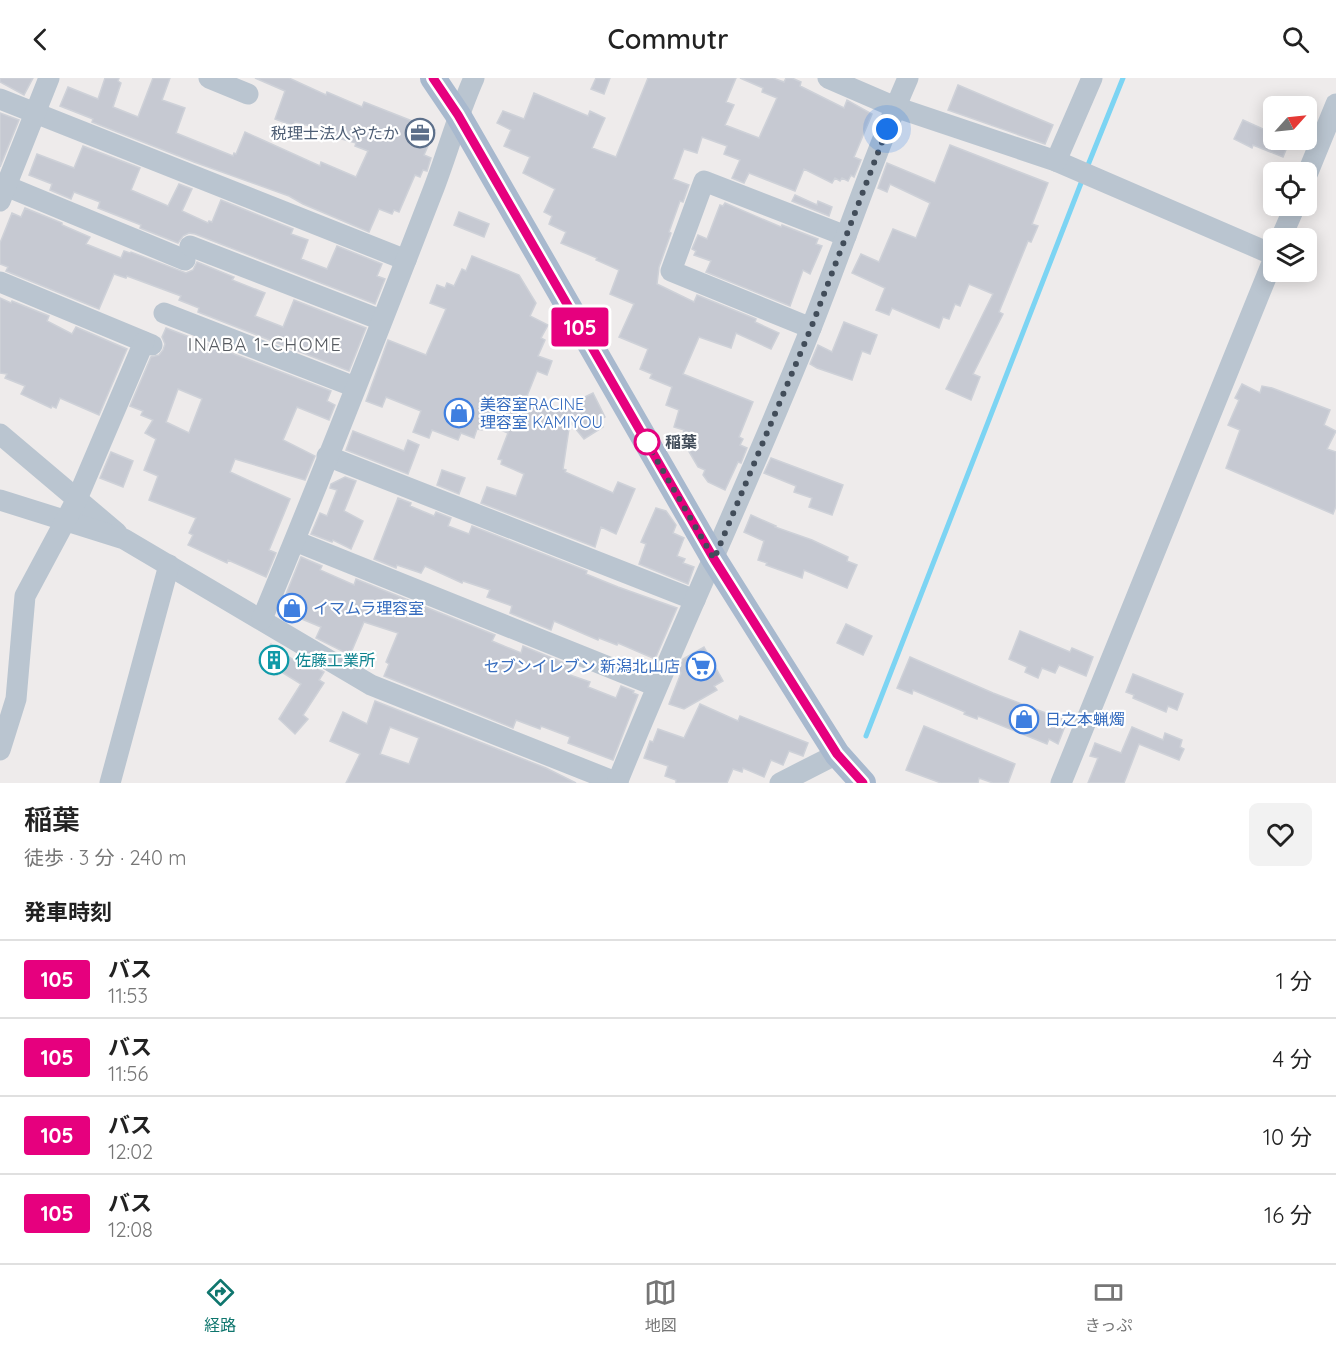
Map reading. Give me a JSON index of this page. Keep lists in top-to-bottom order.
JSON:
{
  "districts": ["INABA 1-CHOME"],
  "places": {
    "office": ["税理士法人やたか"],
    "shop": ["美容室RACINE 理容室 KAMIYOU", "イマムラ理容室", "日之本蝋燭"],
    "other": ["稲葉"],
    "building": ["佐藤工業所"],
    "supermarket": ["セブンイレブン 新潟北山店"]
  },
  "lines": ["bus line 105"],
  "north": "top right",
  "page": {
    "header": "Commutr",
    "on_map": "105",
    "heading": [
      ["稲葉", "徒歩 · 3 分 · 240 m"],
      "発車時刻"
    ],
    "list": [
      {
        "mark": "105",
        "name": "バス",
        "note": "11:53",
        "value": "1 分"
      },
      {
        "mark": "105",
        "name": "バス",
        "note": "11:56",
        "value": "4 分"
      },
      {
        "mark": "105",
        "name": "バス",
        "note": "12:02",
        "value": "10 分"
      },
      {
        "mark": "105",
        "name": "バス",
        "note": "12:08",
        "value": "16 分"
      }
    ],
    "tabs": ["経路", "地図", "きっぷ"]
  }
}
